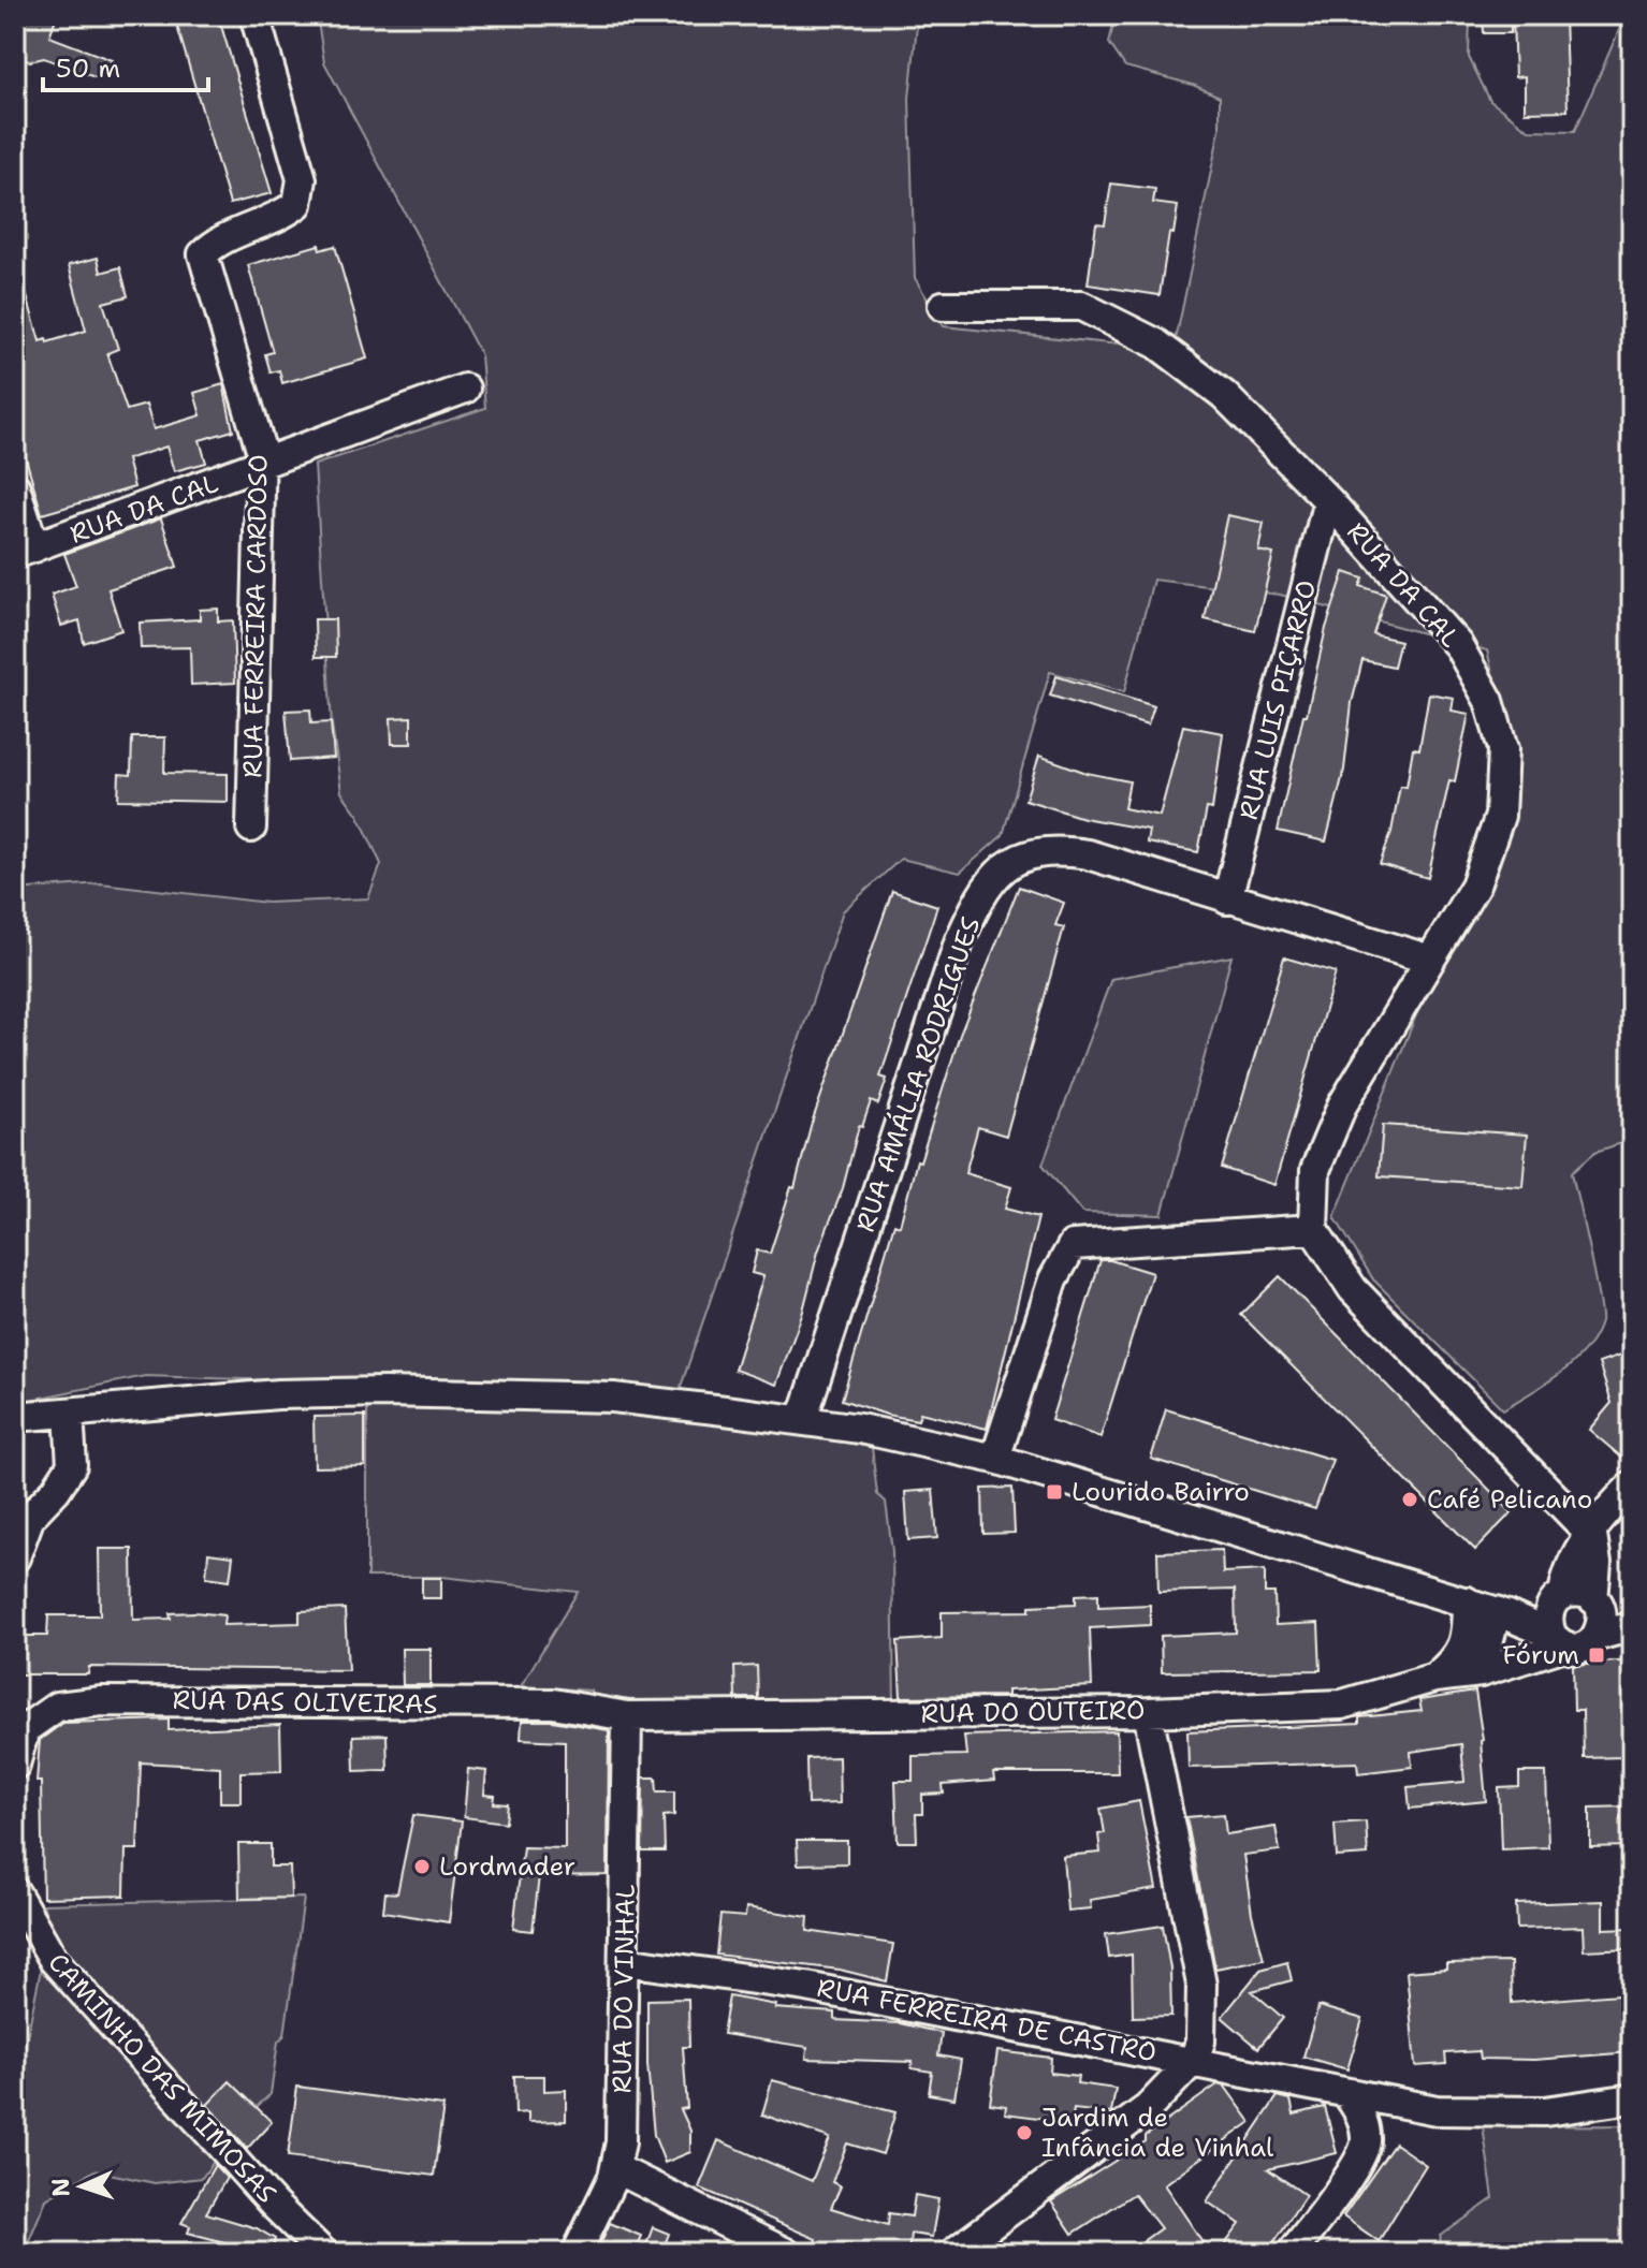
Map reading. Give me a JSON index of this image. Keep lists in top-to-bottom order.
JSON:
{
  "streets": {
    "street": [
      "RUA DA CAL",
      "RUA FERREIRA CARDOSO",
      "RUA LUIS PIÇARRO",
      "RUA AMÁLIA RODRIGUES",
      "RUA DAS OLIVEIRAS",
      "RUA DO OUTEIRO",
      "RUA DO VINHAL",
      "RUA FERREIRA DE CASTRO",
      "CAMINHO DAS MIMOSAS"
    ]
  },
  "crossings": [
    ["RUA DA CAL", "RUA FERREIRA CARDOSO"],
    ["RUA DA CAL", "RUA LUIS PIÇARRO"],
    ["RUA DA CAL", "RUA AMÁLIA RODRIGUES"],
    ["RUA LUIS PIÇARRO", "RUA AMÁLIA RODRIGUES"],
    ["RUA DAS OLIVEIRAS", "RUA DO OUTEIRO"],
    ["RUA DAS OLIVEIRAS", "RUA DO VINHAL"],
    ["RUA DO OUTEIRO", "RUA DO VINHAL"],
    ["RUA DO VINHAL", "RUA FERREIRA DE CASTRO"]
  ],
  "places": {
    "transit": ["Lourido Bairro", "Fórum"],
    "other": ["Café Pelicano", "Lordmader", "Jardim de Infância de Vinhal"]
  },
  "scale_bar": "50 m",
  "north": "left"
}
